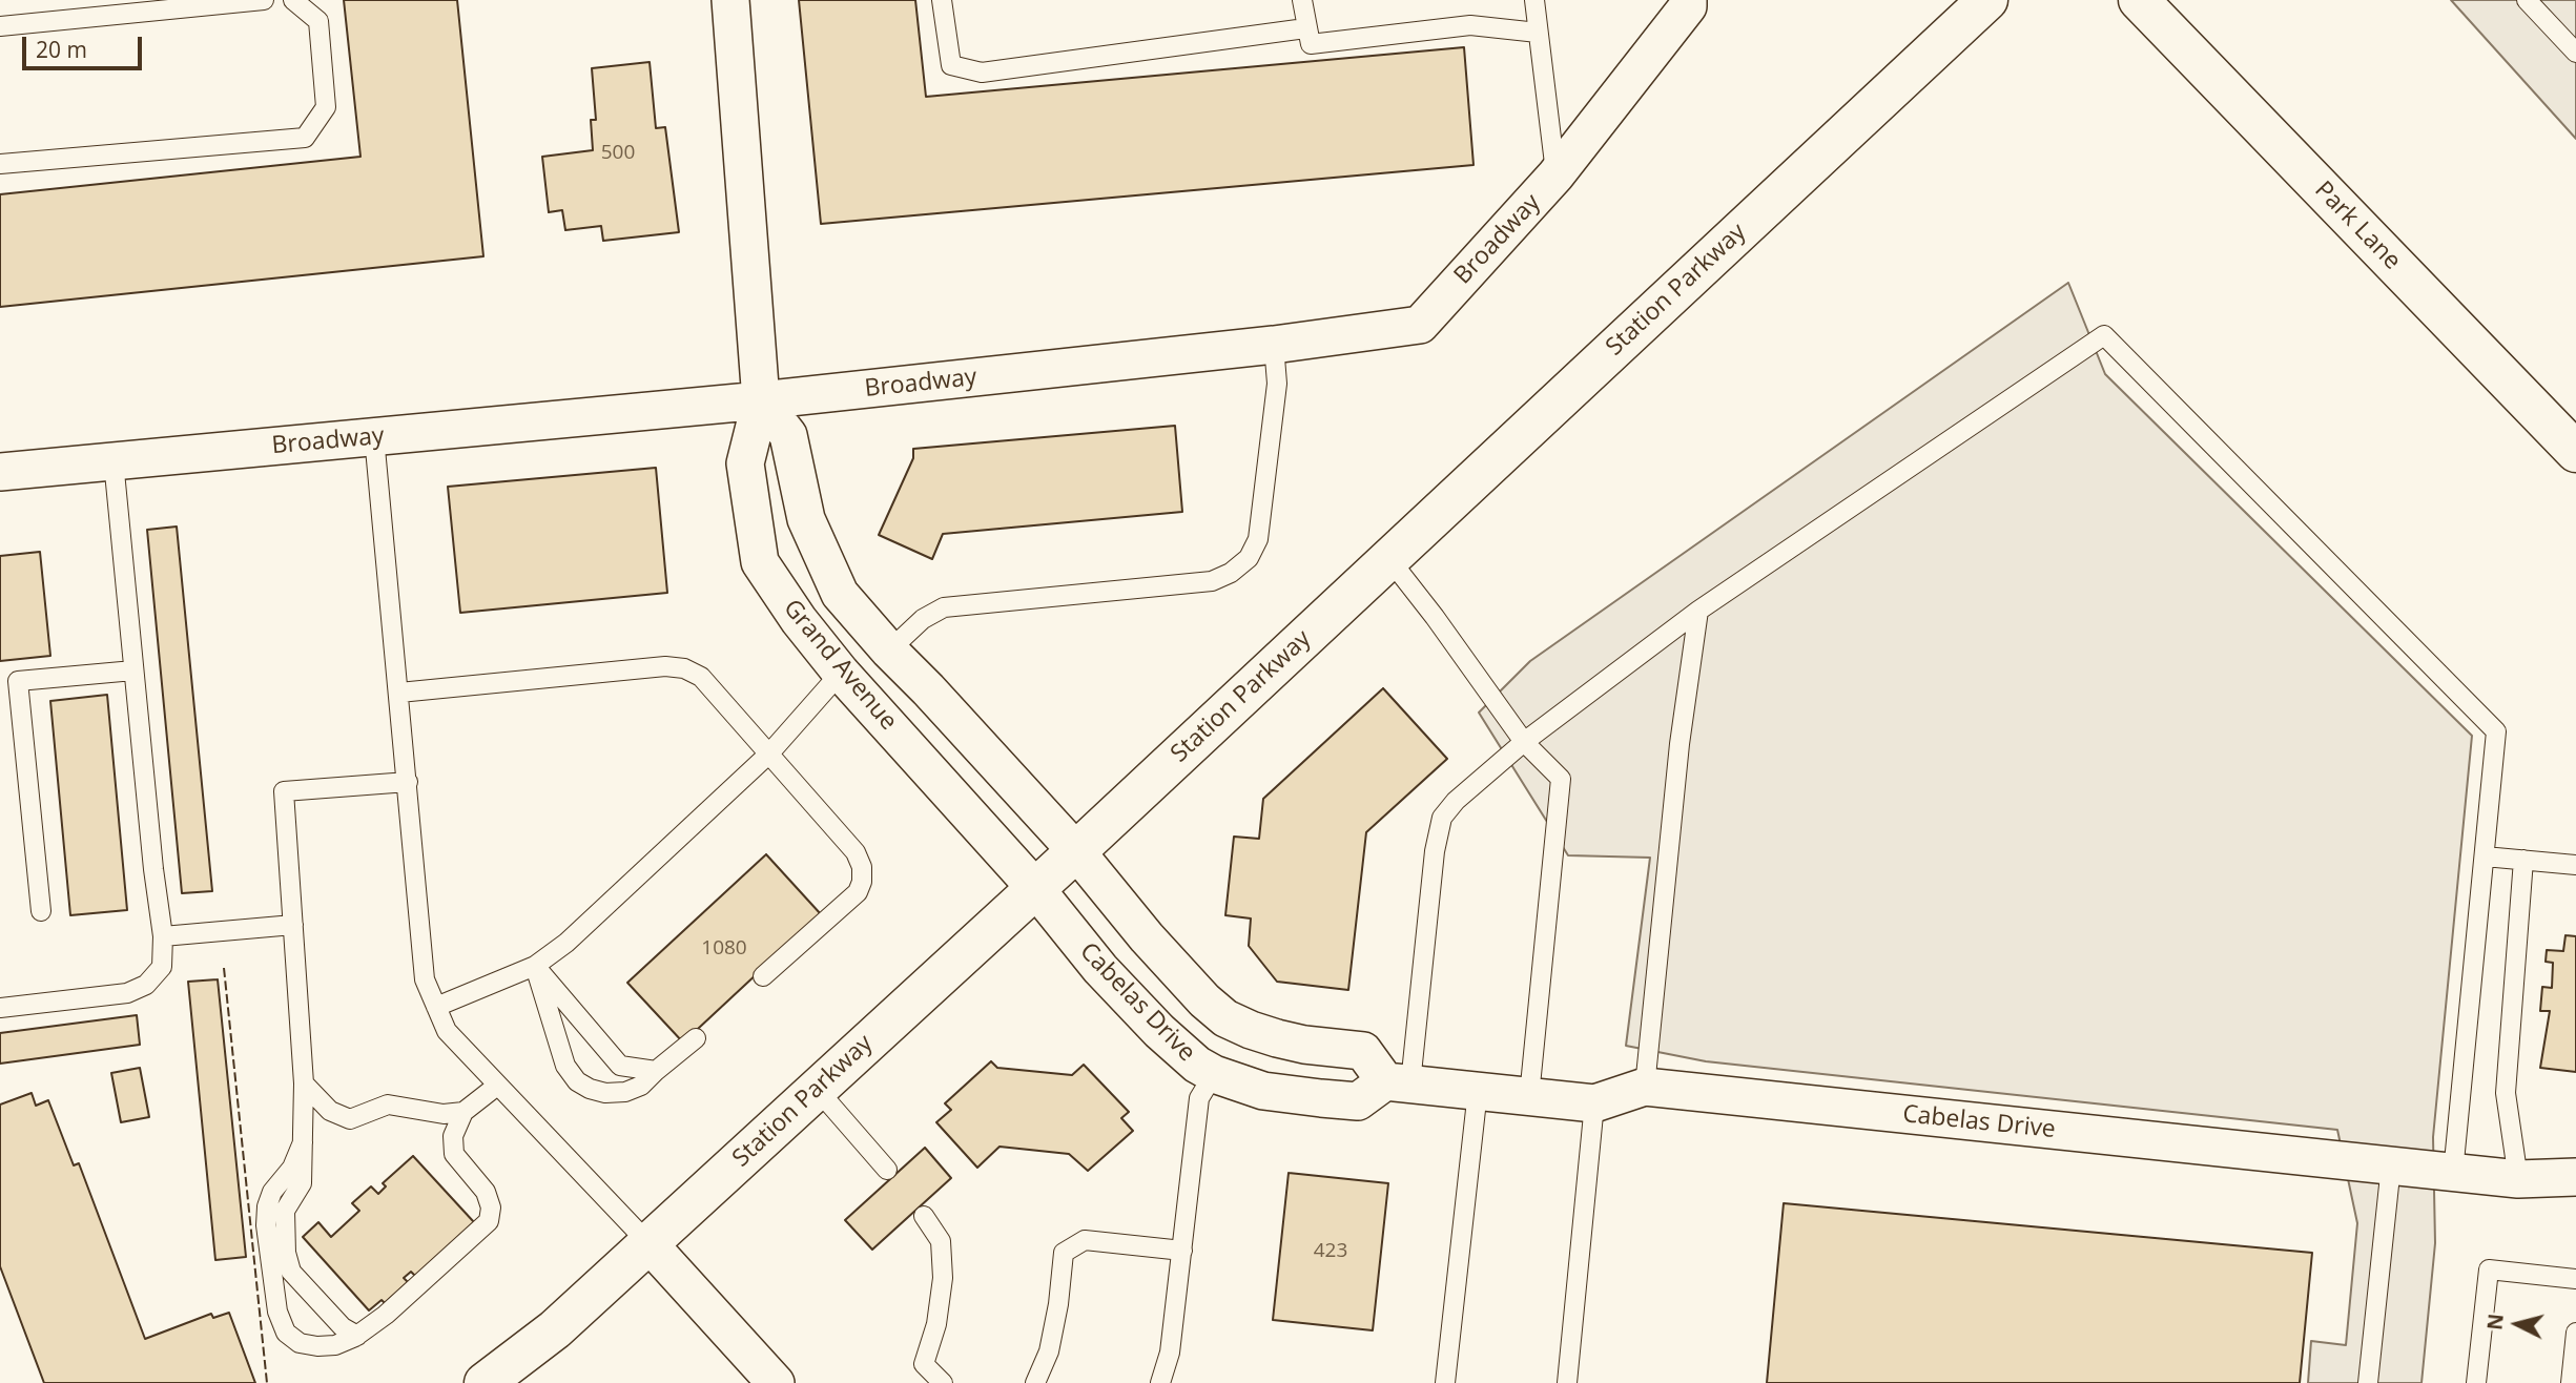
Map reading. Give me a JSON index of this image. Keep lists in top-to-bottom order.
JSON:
{
  "streets": {
    "street": [
      "Park Lane",
      "Broadway",
      "Station Parkway",
      "Grand Avenue",
      "Cabelas Drive"
    ]
  },
  "crossings": [
    ["Broadway", "Grand Avenue"],
    ["Station Parkway", "Grand Avenue"],
    ["Station Parkway", "Cabelas Drive"],
    ["Grand Avenue", "Cabelas Drive"]
  ],
  "house_numbers": ["500", "1080", "423"],
  "scale_bar": "20 m",
  "north": "left"
}
